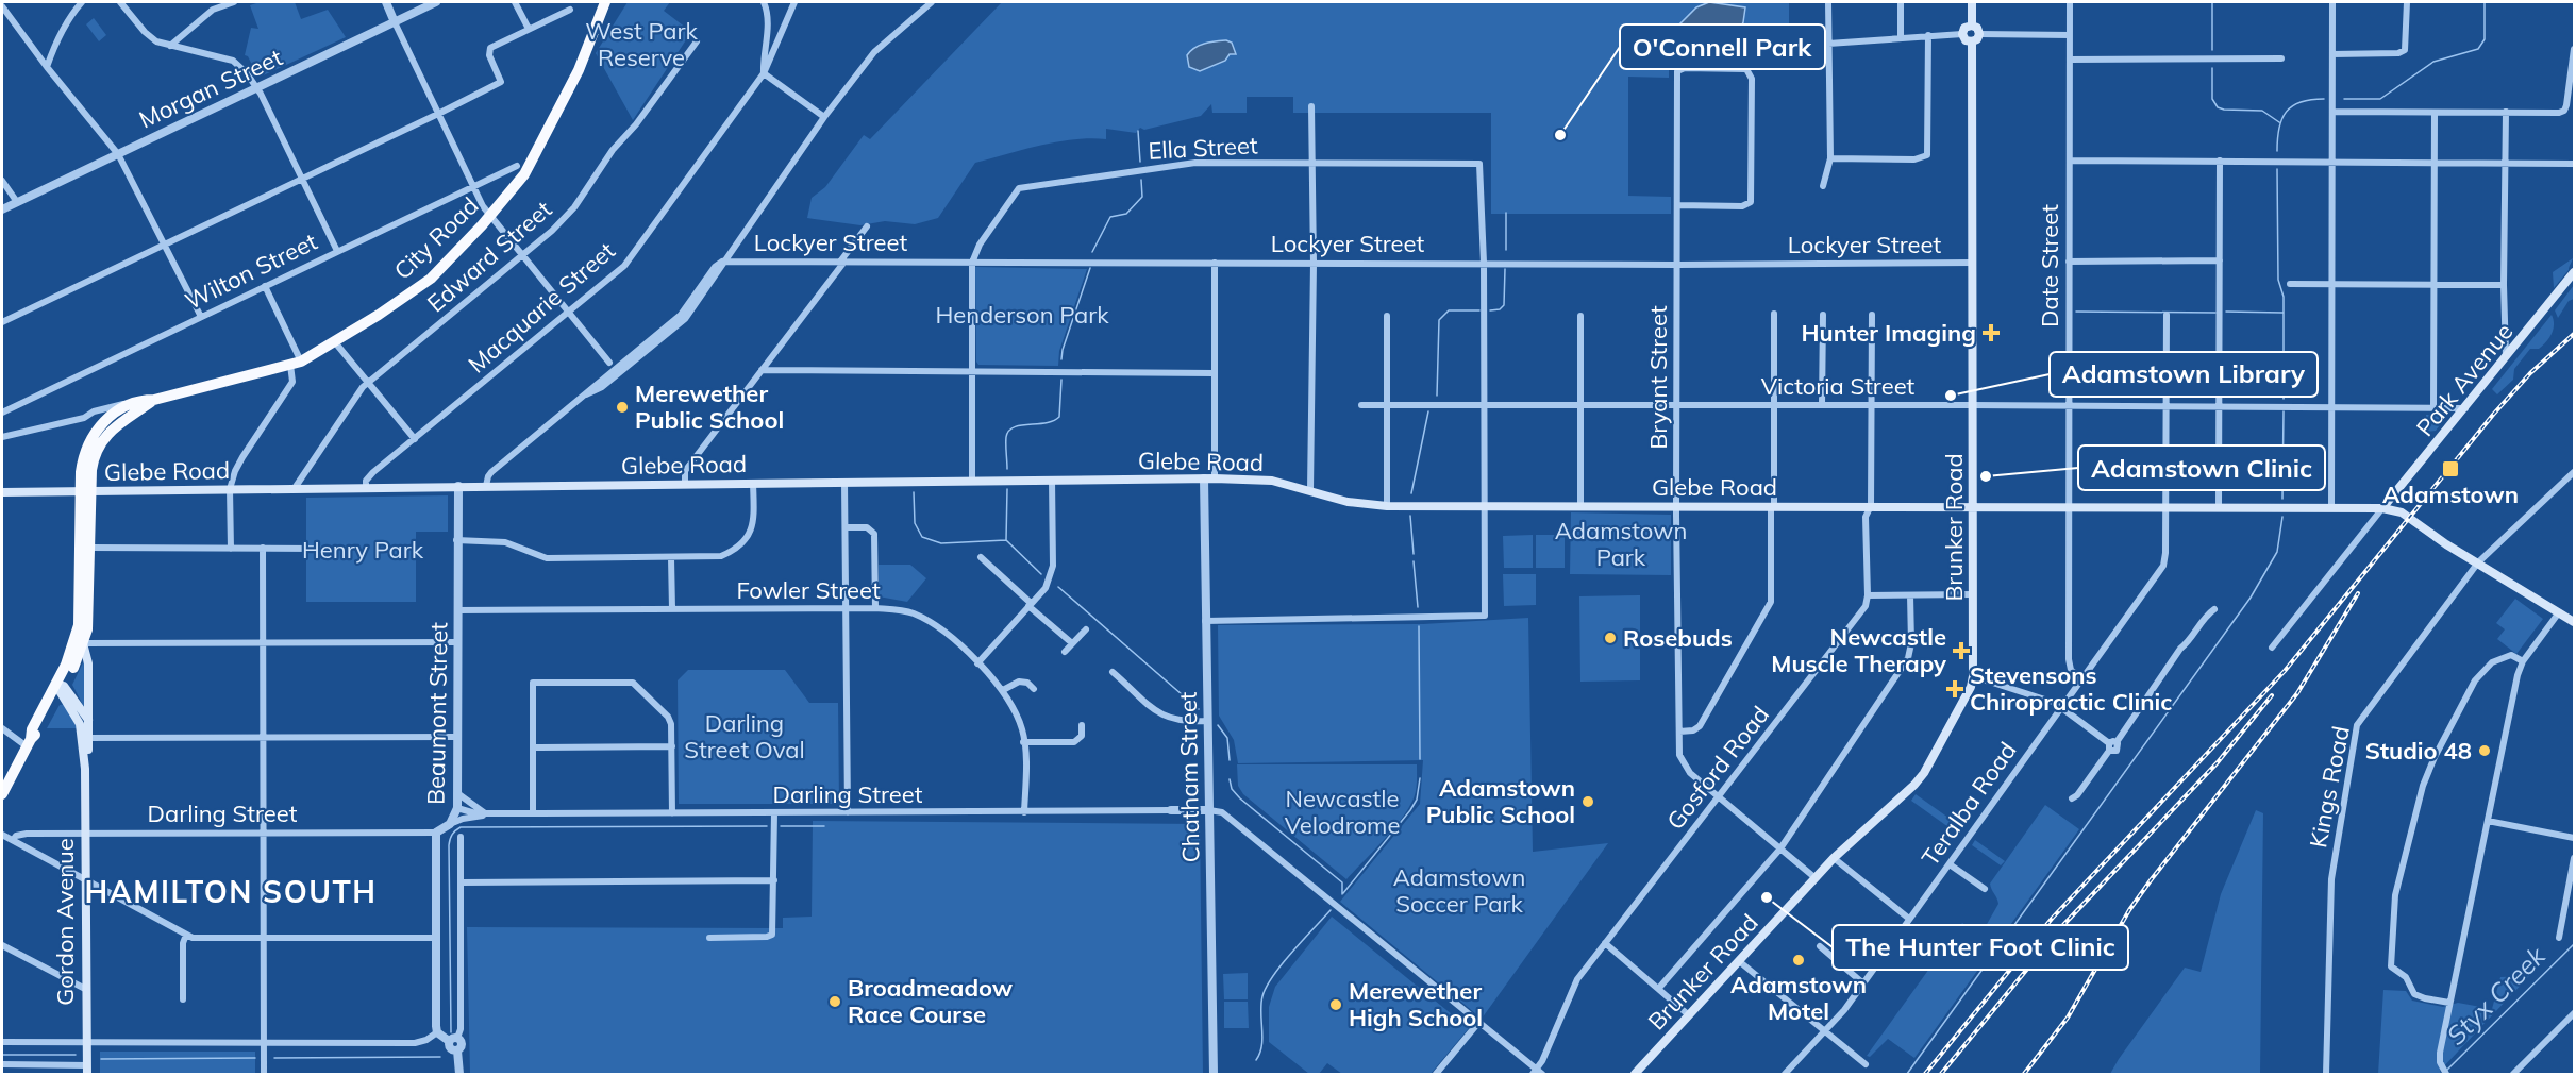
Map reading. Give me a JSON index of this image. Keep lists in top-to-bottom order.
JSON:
{
  "streets": {
    "highway": ["City Road", "Gordon Avenue"],
    "main road": ["Park Avenue", "Glebe Road", "Brunker Road"],
    "street": [
      "Morgan Street",
      "Ella Street",
      "Lockyer Street",
      "Edward Street",
      "Date Street",
      "Wilton Street",
      "Macquarie Street",
      "Bryant Street",
      "Victoria Street",
      "Fowler Street",
      "Beaumont Street",
      "Gosford Road",
      "Chatham Street",
      "Kings Road",
      "Darling Street",
      "Teralba Road"
    ]
  },
  "crossings": [
    ["Ella Street", "Lockyer Street"],
    ["City Road", "Glebe Road"],
    ["City Road", "Gordon Avenue"],
    ["Lockyer Street", "Bryant Street"],
    ["Lockyer Street", "Brunker Road"],
    ["Edward Street", "Glebe Road"],
    ["Date Street", "Victoria Street"],
    ["Date Street", "Glebe Road"],
    ["Date Street", "Teralba Road"],
    ["Macquarie Street", "Glebe Road"],
    ["Bryant Street", "Victoria Street"],
    ["Bryant Street", "Glebe Road"],
    ["Bryant Street", "Gosford Road"],
    ["Park Avenue", "Victoria Street"],
    ["Park Avenue", "Glebe Road"],
    ["Victoria Street", "Brunker Road"],
    ["Victoria Street", "Gosford Road"],
    ["Victoria Street", "Teralba Road"],
    ["Glebe Road", "Brunker Road"],
    ["Glebe Road", "Beaumont Street"],
    ["Glebe Road", "Gosford Road"],
    ["Glebe Road", "Chatham Street"],
    ["Glebe Road", "Kings Road"],
    ["Glebe Road", "Teralba Road"],
    ["Glebe Road", "Gordon Avenue"],
    ["Fowler Street", "Beaumont Street"],
    ["Fowler Street", "Darling Street"],
    ["Beaumont Street", "Darling Street"],
    ["Chatham Street", "Darling Street"],
    ["Darling Street", "Gordon Avenue"]
  ],
  "districts": ["HAMILTON SOUTH"],
  "water": ["Styx Creek"],
  "parks": [
    "West Park Reserve",
    "Henderson Park",
    "Adamstown Park",
    "Henry Park",
    "Darling Street Oval",
    "Newcastle Velodrome",
    "Adamstown Soccer Park"
  ],
  "places": {
    "other": [
      "O'Connell Park",
      "Adamstown Library",
      "Merewether Public School",
      "Adamstown Clinic",
      "Rosebuds",
      "Studio 48",
      "Adamstown Public School",
      "The Hunter Foot Clinic",
      "Adamstown Motel",
      "Broadmeadow Race Course",
      "Merewether High School"
    ],
    "health": ["Hunter Imaging", "Newcastle Muscle Therapy", "Stevensons Chiropractic Clinic"],
    "transit": ["Adamstown"]
  }
}
